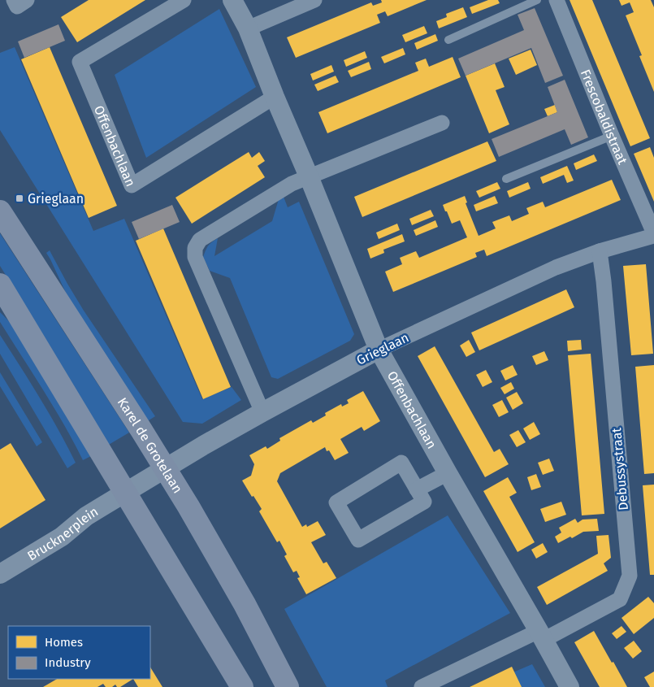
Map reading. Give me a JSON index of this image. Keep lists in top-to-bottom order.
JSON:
{
  "streets": {
    "main road": ["Karel de Grotelaan"],
    "street": [
      "Frescobaldistraat",
      "Offenbachlaan",
      "Grieglaan",
      "Debussystraat",
      "Brucknerplein"
    ]
  },
  "crossings": [
    ["Frescobaldistraat", "Grieglaan"],
    ["Offenbachlaan", "Grieglaan"],
    ["Offenbachlaan", "Debussystraat"],
    ["Grieglaan", "Karel de Grotelaan"],
    ["Grieglaan", "Debussystraat"],
    ["Grieglaan", "Brucknerplein"]
  ],
  "places": {
    "transit": ["Grieglaan"]
  },
  "legend": ["Homes", "Industry"]
}
